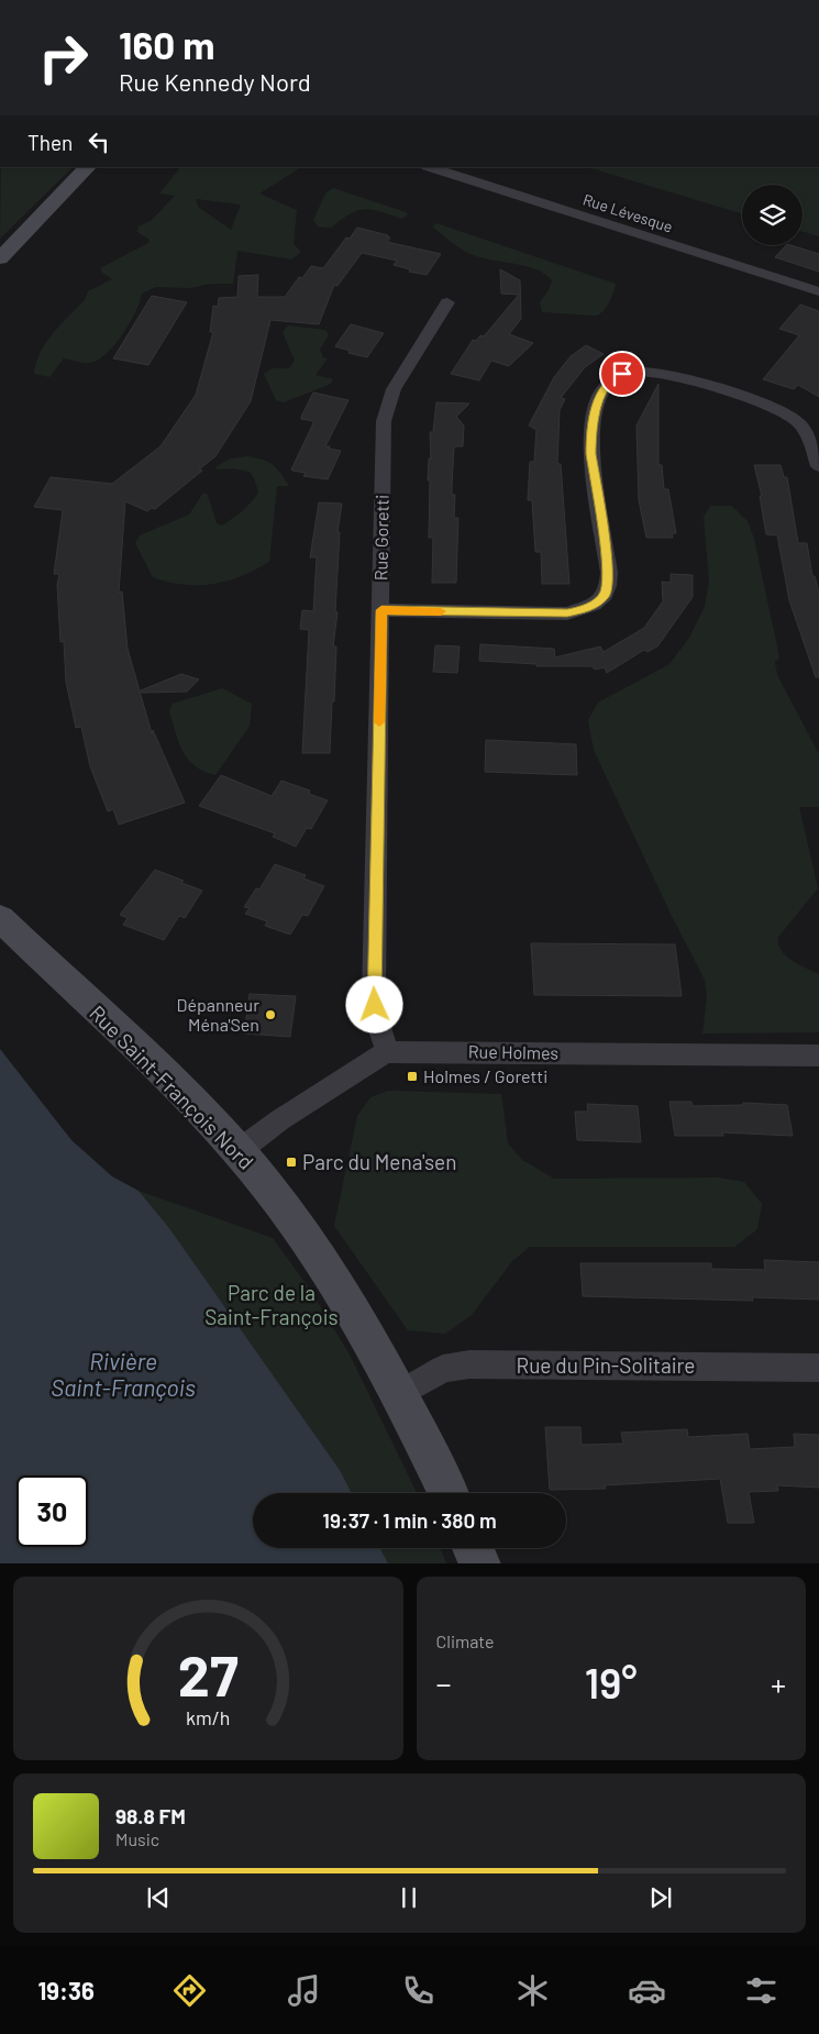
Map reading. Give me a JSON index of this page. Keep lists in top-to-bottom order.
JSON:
{
  "streets": {
    "street": [
      "Rue Lévesque",
      "Rue Goretti",
      "Rue Holmes",
      "Rue Saint-François Nord",
      "Rue du Pin-Solitaire"
    ]
  },
  "crossings": [
    ["Rue Goretti", "Rue Holmes"],
    ["Rue Holmes", "Rue Saint-François Nord"],
    ["Rue Saint-François Nord", "Rue du Pin-Solitaire"]
  ],
  "water": ["Rivière Saint-François"],
  "parks": ["Parc de la Saint-François"],
  "places": {
    "other": ["Dépanneur Ména'Sen"],
    "transit": ["Holmes / Goretti", "Parc du Mena'sen"]
  },
  "page": {
    "turn": ["160 m", "Rue Kennedy Nord"],
    "then": "Then",
    "limit": "30",
    "trip": "19:37 · 1 min · 380 m",
    "tile": "Climate",
    "heat": ["−", "19°", "+"],
    "song": ["98.8 FM", "Music"],
    "tabs": "19:36",
    "gauge": ["27", "km/h"]
  }
}
